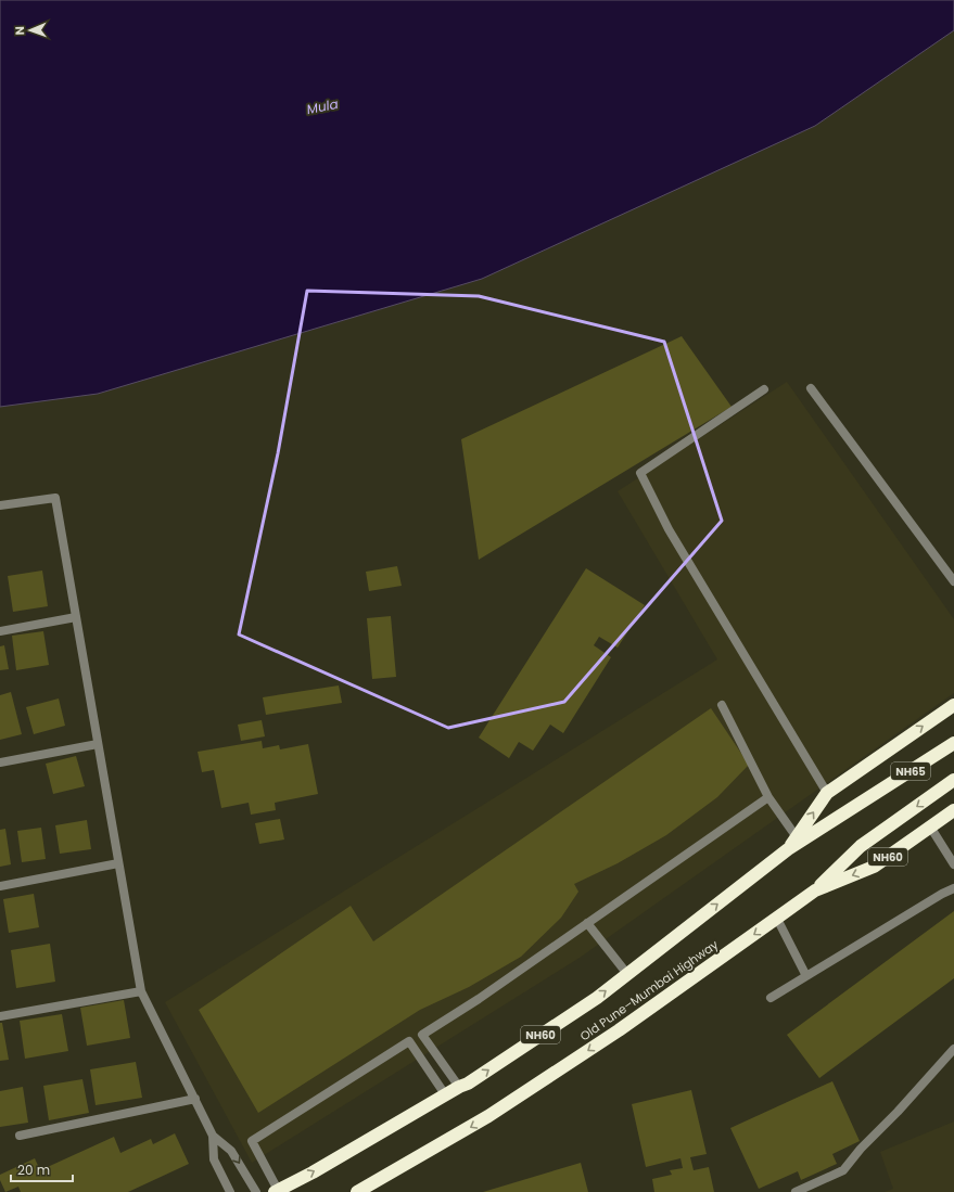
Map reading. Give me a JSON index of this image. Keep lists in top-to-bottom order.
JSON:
{
  "streets": {
    "highway": ["NH65", "NH60", "Old Pune–Mumbai Highway"]
  },
  "crossings": [
    ["NH65", "Old Pune–Mumbai Highway"]
  ],
  "water": ["Mula"],
  "scale_bar": "20 m",
  "north": "left"
}
